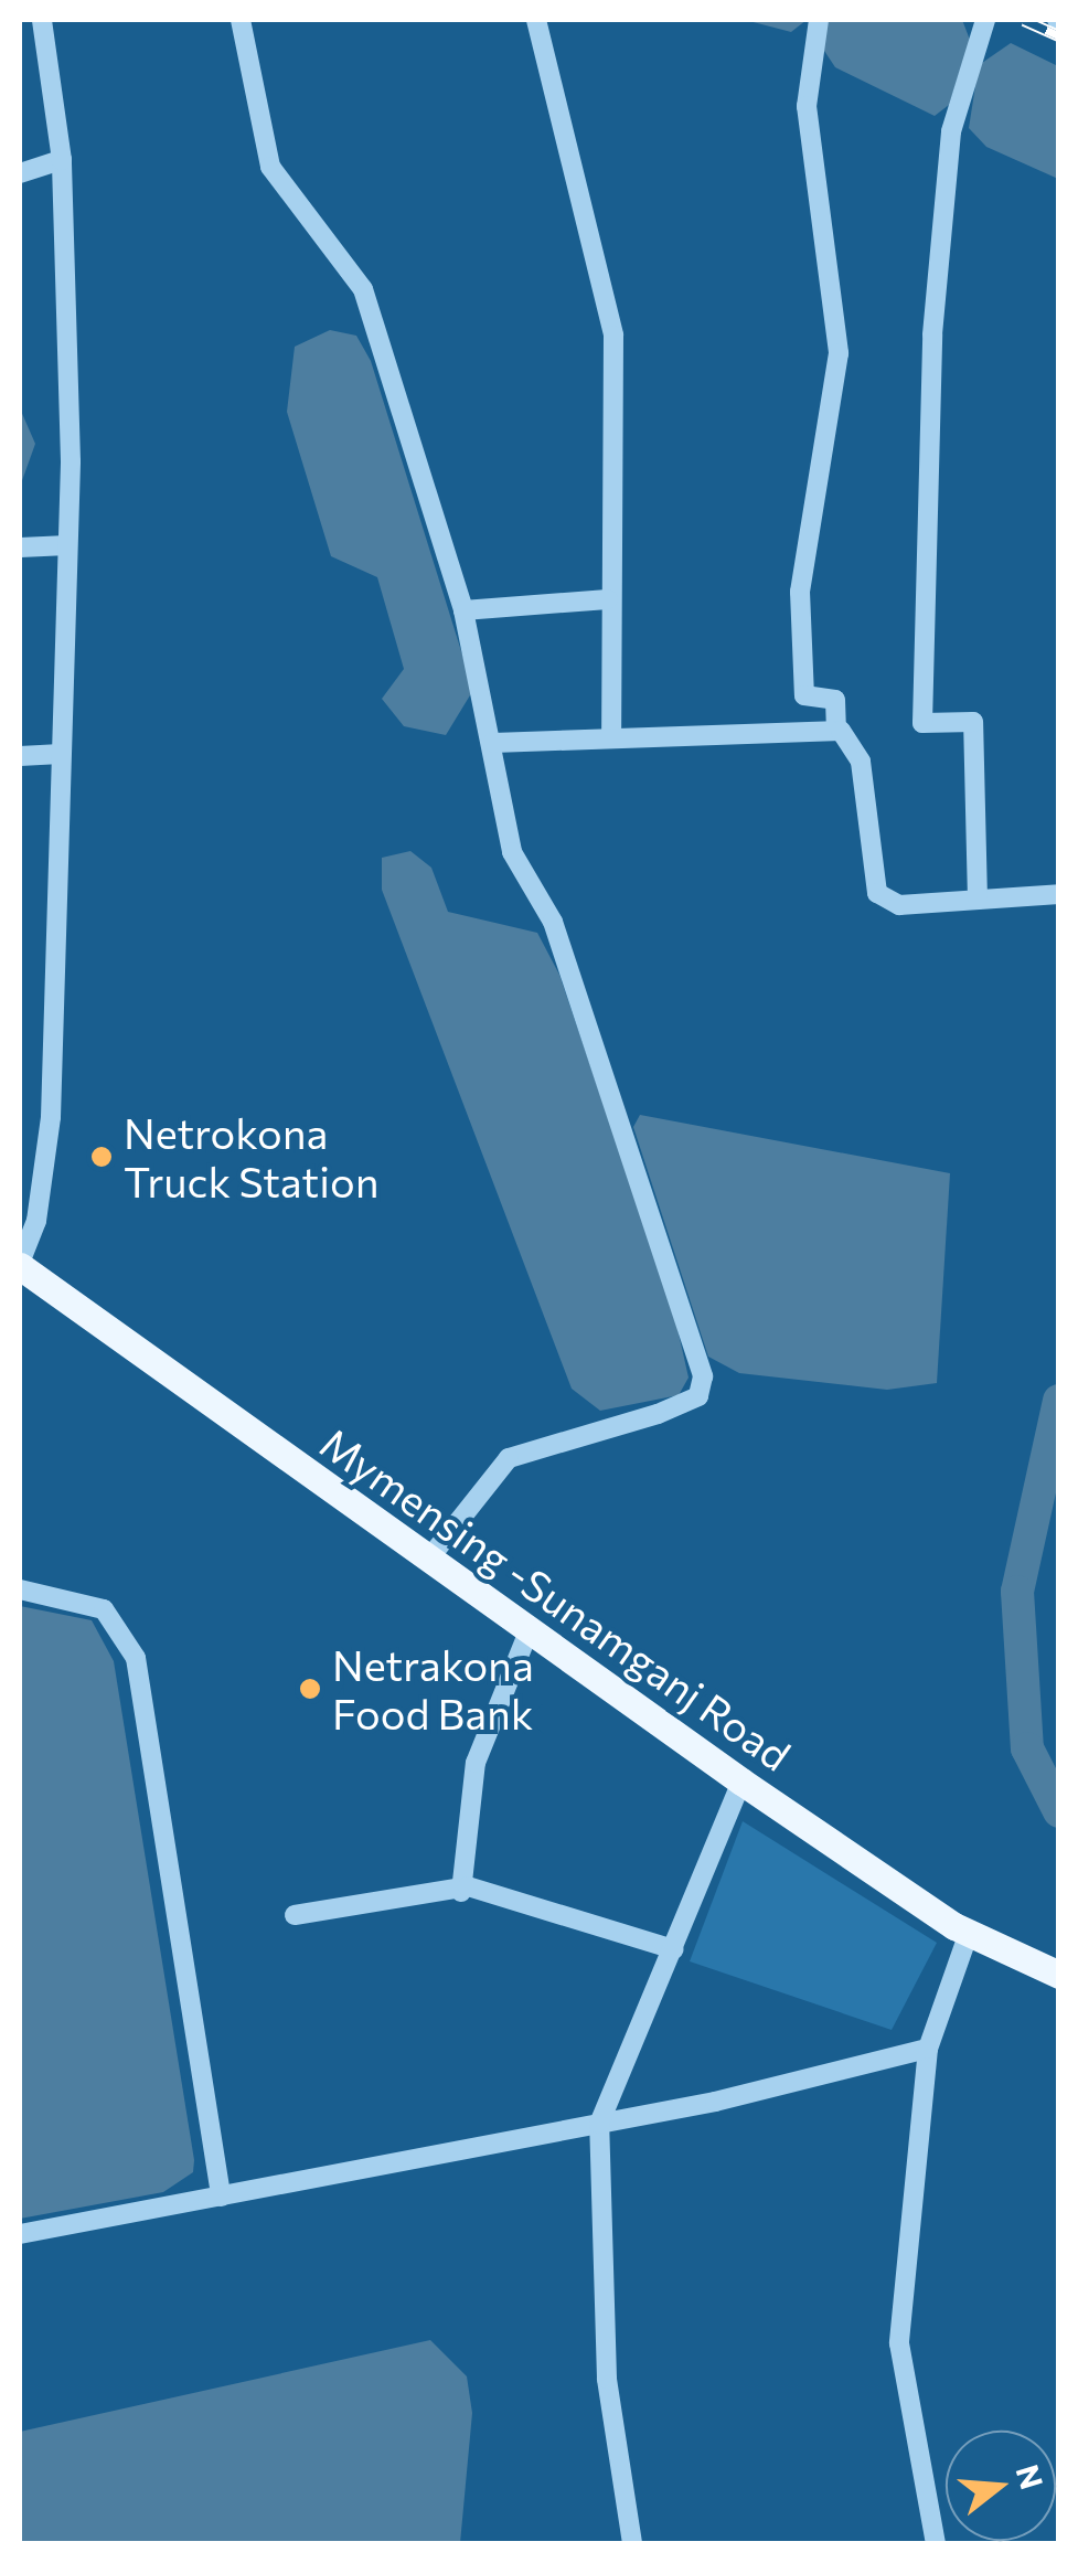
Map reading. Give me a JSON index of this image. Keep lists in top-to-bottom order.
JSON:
{
  "streets": {
    "main road": ["Mymensing -Sunamganj Road"]
  },
  "places": ["Netrokona Truck Station", "Netrakona Food Bank"],
  "north": "right"
}
